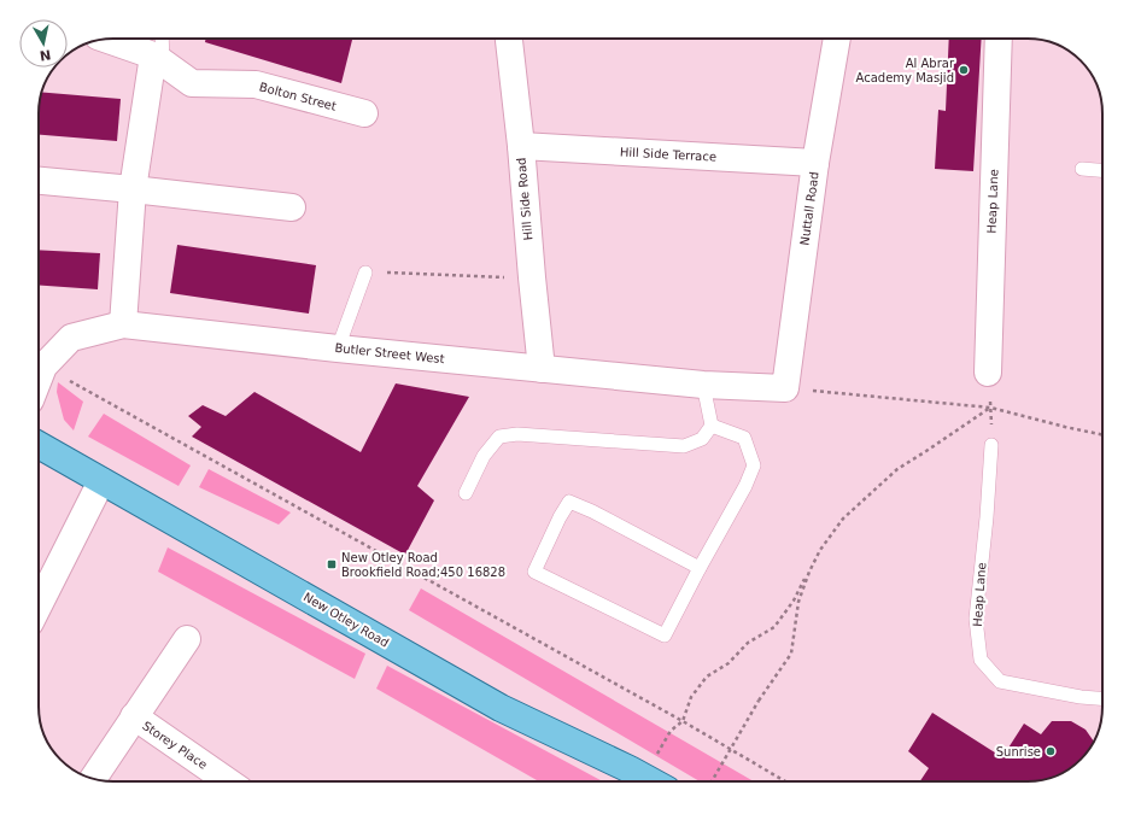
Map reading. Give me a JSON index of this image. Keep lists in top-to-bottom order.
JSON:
{
  "streets": {
    "main road": ["New Otley Road"],
    "street": [
      "Bolton Street",
      "Hill Side Terrace",
      "Hill Side Road",
      "Heap Lane",
      "Nuttall Road",
      "Butler Street West",
      "Storey Place"
    ]
  },
  "crossings": [
    ["Hill Side Terrace", "Hill Side Road"],
    ["Hill Side Terrace", "Nuttall Road"],
    ["Hill Side Road", "Butler Street West"],
    ["Nuttall Road", "Butler Street West"]
  ],
  "places": {
    "other": ["Al Abrar Academy Masjid", "Sunrise"],
    "transit": ["New Otley Road Brookfield Road;450 16828"]
  },
  "north": "bottom"
}
